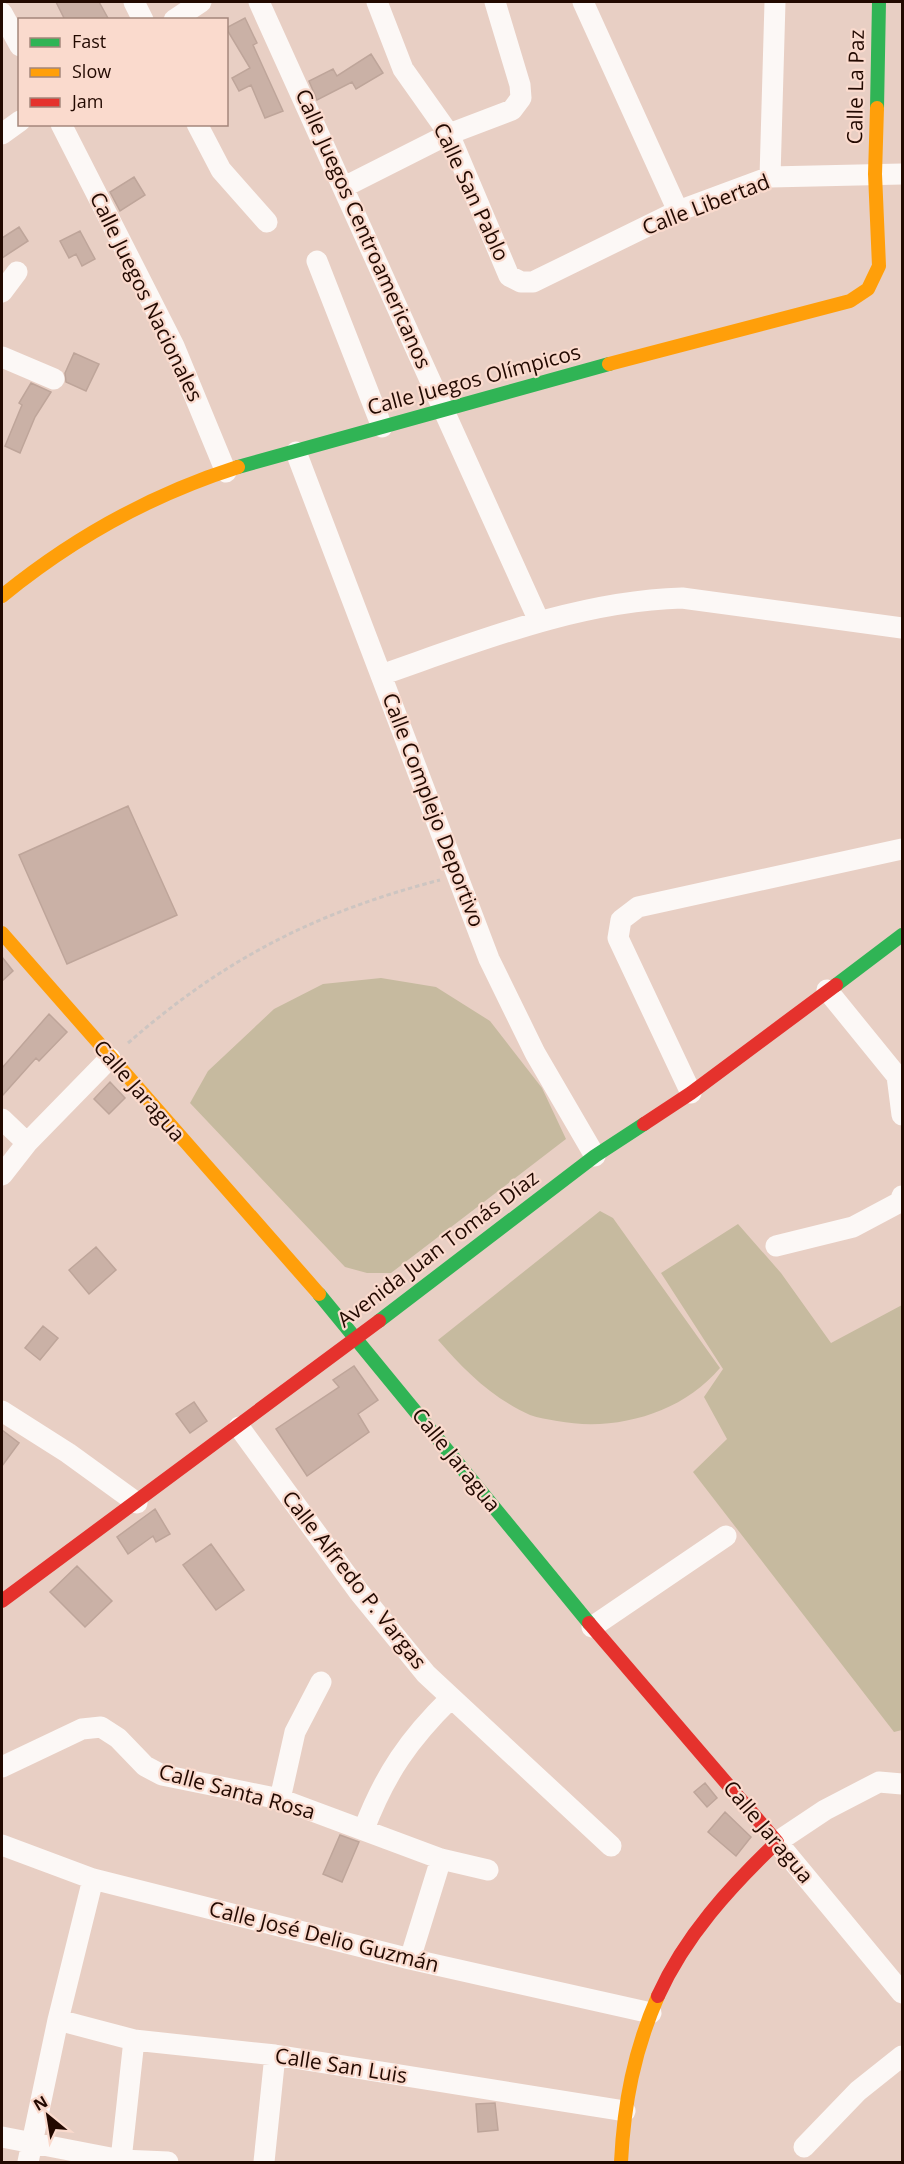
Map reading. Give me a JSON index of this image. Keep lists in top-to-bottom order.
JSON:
{
  "streets": {
    "street": [
      "Calle La Paz",
      "Calle San Pablo",
      "Calle Libertad",
      "Calle Juegos Centroamericanos",
      "Calle Juegos Nacionales",
      "Calle Juegos Olímpicos",
      "Calle Complejo Deportivo",
      "Calle Jaragua",
      "Avenida Juan Tomás Díaz",
      "Calle Alfredo P. Vargas",
      "Calle Santa Rosa",
      "Calle José Delio Guzmán",
      "Calle San Luis"
    ]
  },
  "crossings": [
    ["Calle La Paz", "Calle Libertad"],
    ["Calle La Paz", "Calle Juegos Olímpicos"],
    ["Calle San Pablo", "Calle Libertad"],
    ["Calle Libertad", "Calle Juegos Olímpicos"],
    ["Calle Juegos Centroamericanos", "Calle Juegos Olímpicos"],
    ["Calle Juegos Nacionales", "Calle Juegos Olímpicos"],
    ["Calle Juegos Olímpicos", "Calle Complejo Deportivo"],
    ["Calle Complejo Deportivo", "Avenida Juan Tomás Díaz"],
    ["Calle Jaragua", "Avenida Juan Tomás Díaz"],
    ["Avenida Juan Tomás Díaz", "Calle Alfredo P. Vargas"]
  ],
  "legend": ["Fast", "Slow", "Jam"],
  "north": "top left"
}
